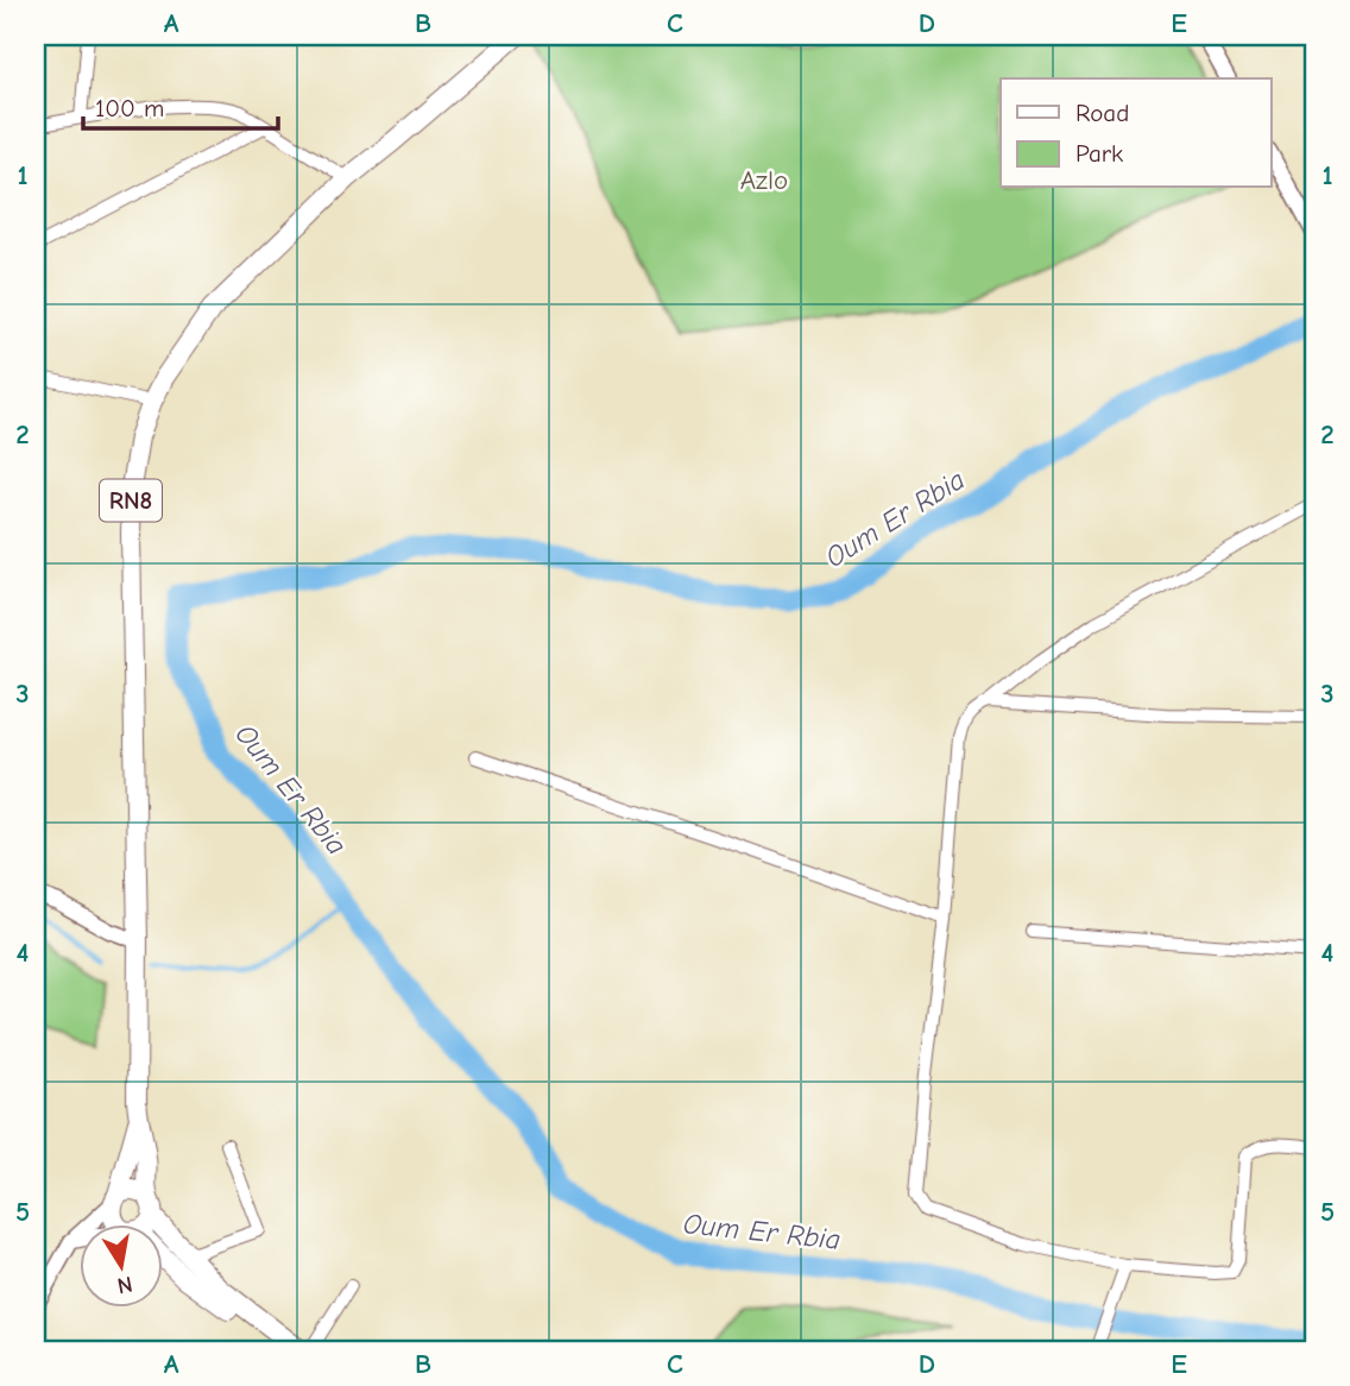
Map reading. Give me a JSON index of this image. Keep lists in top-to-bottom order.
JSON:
{
  "streets": {
    "main road": ["RN8"]
  },
  "water": ["Oum Er Rbia"],
  "parks": ["Azlo"],
  "legend": ["Road", "Park"],
  "scale_bar": "100 m",
  "north": "bottom",
  "grid": {
    "columns": [
      "A",
      "B",
      "C",
      "D",
      "E"
    ],
    "rows": [
      "1",
      "2",
      "3",
      "4",
      "5"
    ]
  }
}
